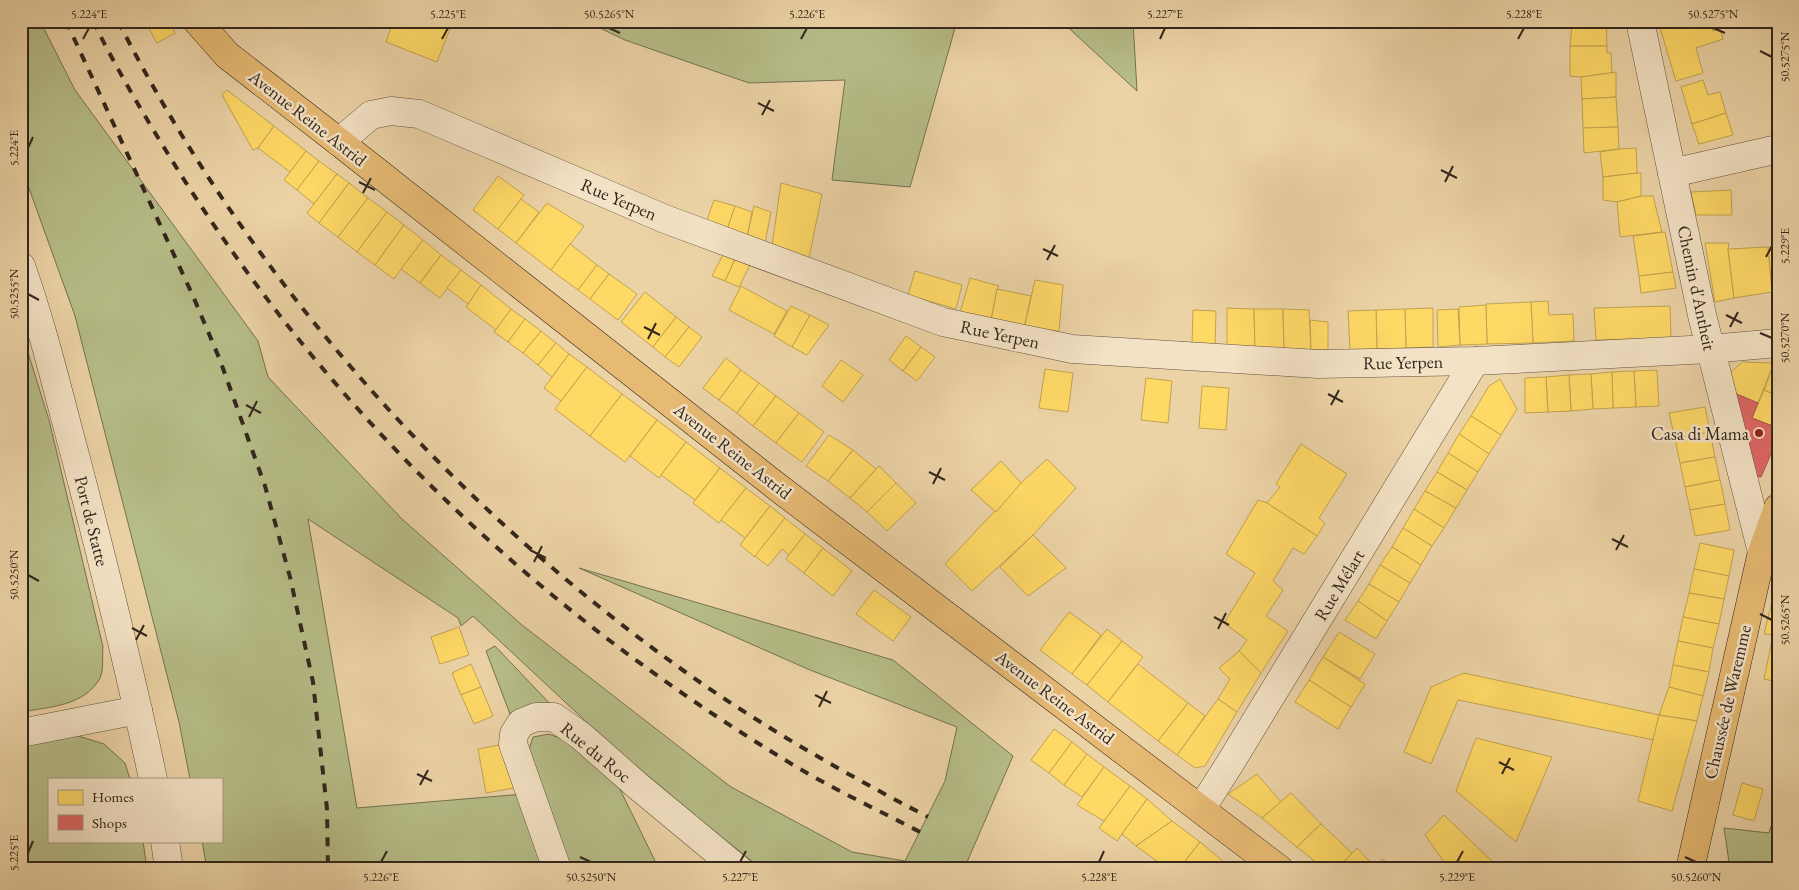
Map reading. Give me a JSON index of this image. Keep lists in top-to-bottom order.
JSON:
{
  "streets": {
    "main road": ["Avenue Reine Astrid", "Chaussée de Waremme"],
    "street": [
      "Rue Yerpen",
      "Chemin d'Antheit",
      "Port de Statte",
      "Rue Mélart",
      "Rue du Roc"
    ]
  },
  "crossings": [
    ["Avenue Reine Astrid", "Rue Yerpen"],
    ["Avenue Reine Astrid", "Rue Mélart"],
    ["Rue Yerpen", "Chemin d'Antheit"],
    ["Rue Yerpen", "Rue Mélart"],
    ["Chemin d'Antheit", "Chaussée de Waremme"]
  ],
  "places": ["Casa di Mama"],
  "legend": ["Homes", "Shops"],
  "coordinates": [
    "5.224°E",
    "5.225°E",
    "50.5265°N",
    "5.226°E",
    "5.227°E",
    "5.228°E",
    "50.5275°N",
    "5.229°E",
    "50.5255°N",
    "50.5270°N",
    "50.5250°N",
    "50.5260°N"
  ]
}
